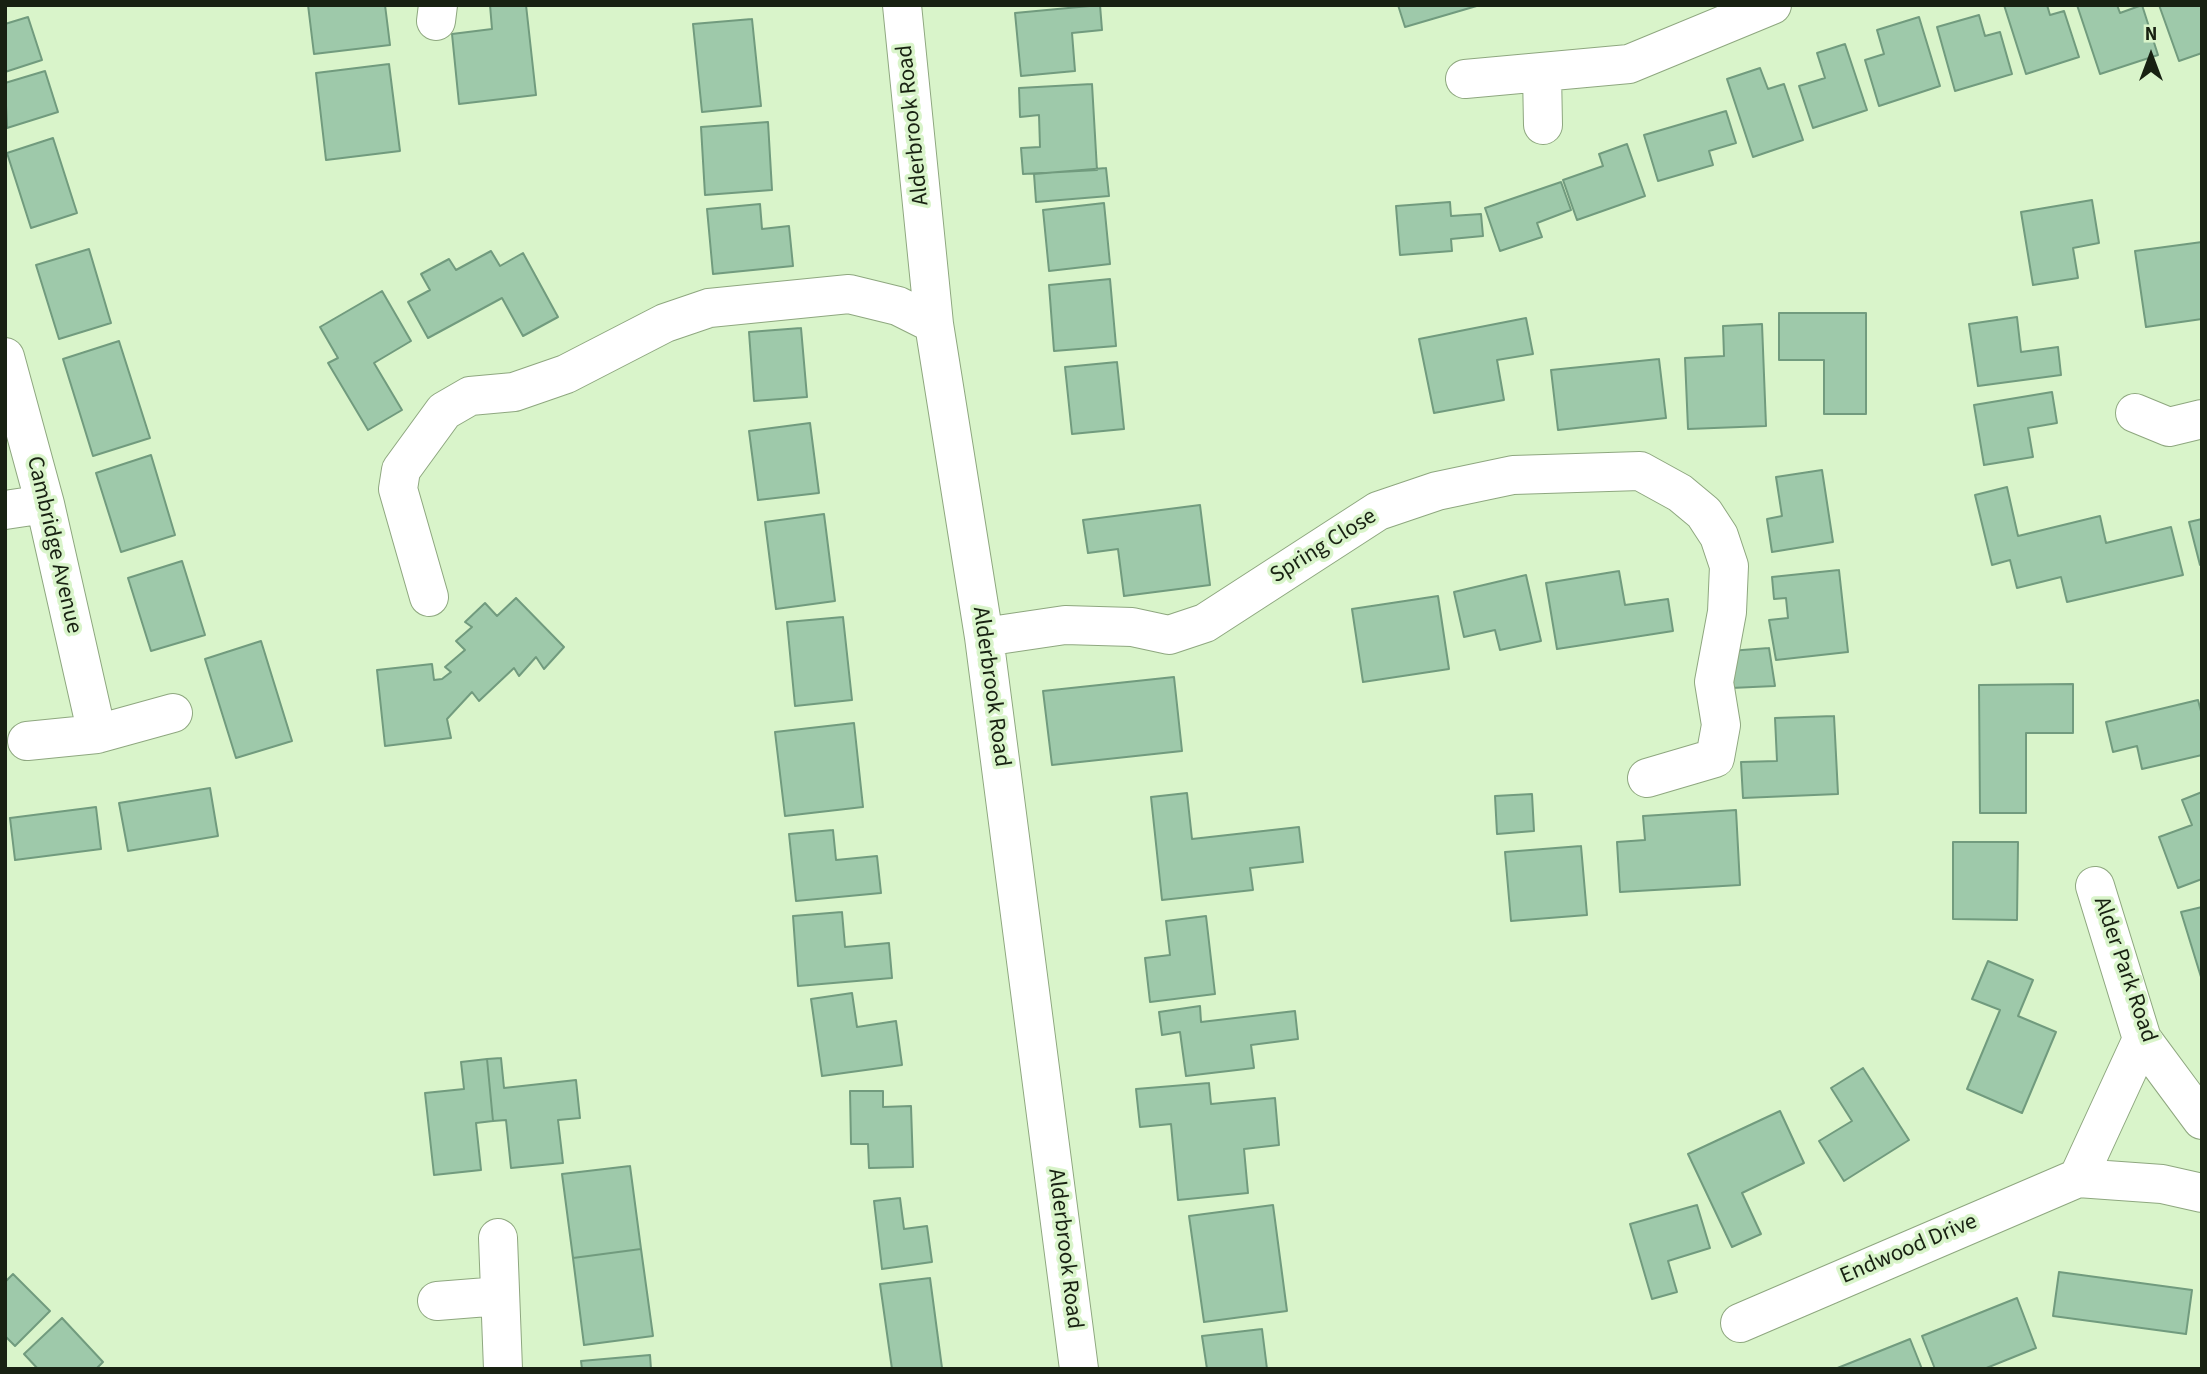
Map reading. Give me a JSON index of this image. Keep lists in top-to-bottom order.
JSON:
{
  "streets": {
    "street": [
      "Alderbrook Road",
      "Cambridge Avenue",
      "Spring Close",
      "Alder Park Road",
      "Endwood Drive"
    ]
  },
  "crossings": [
    ["Alderbrook Road", "Spring Close"]
  ],
  "north": "top"
}
